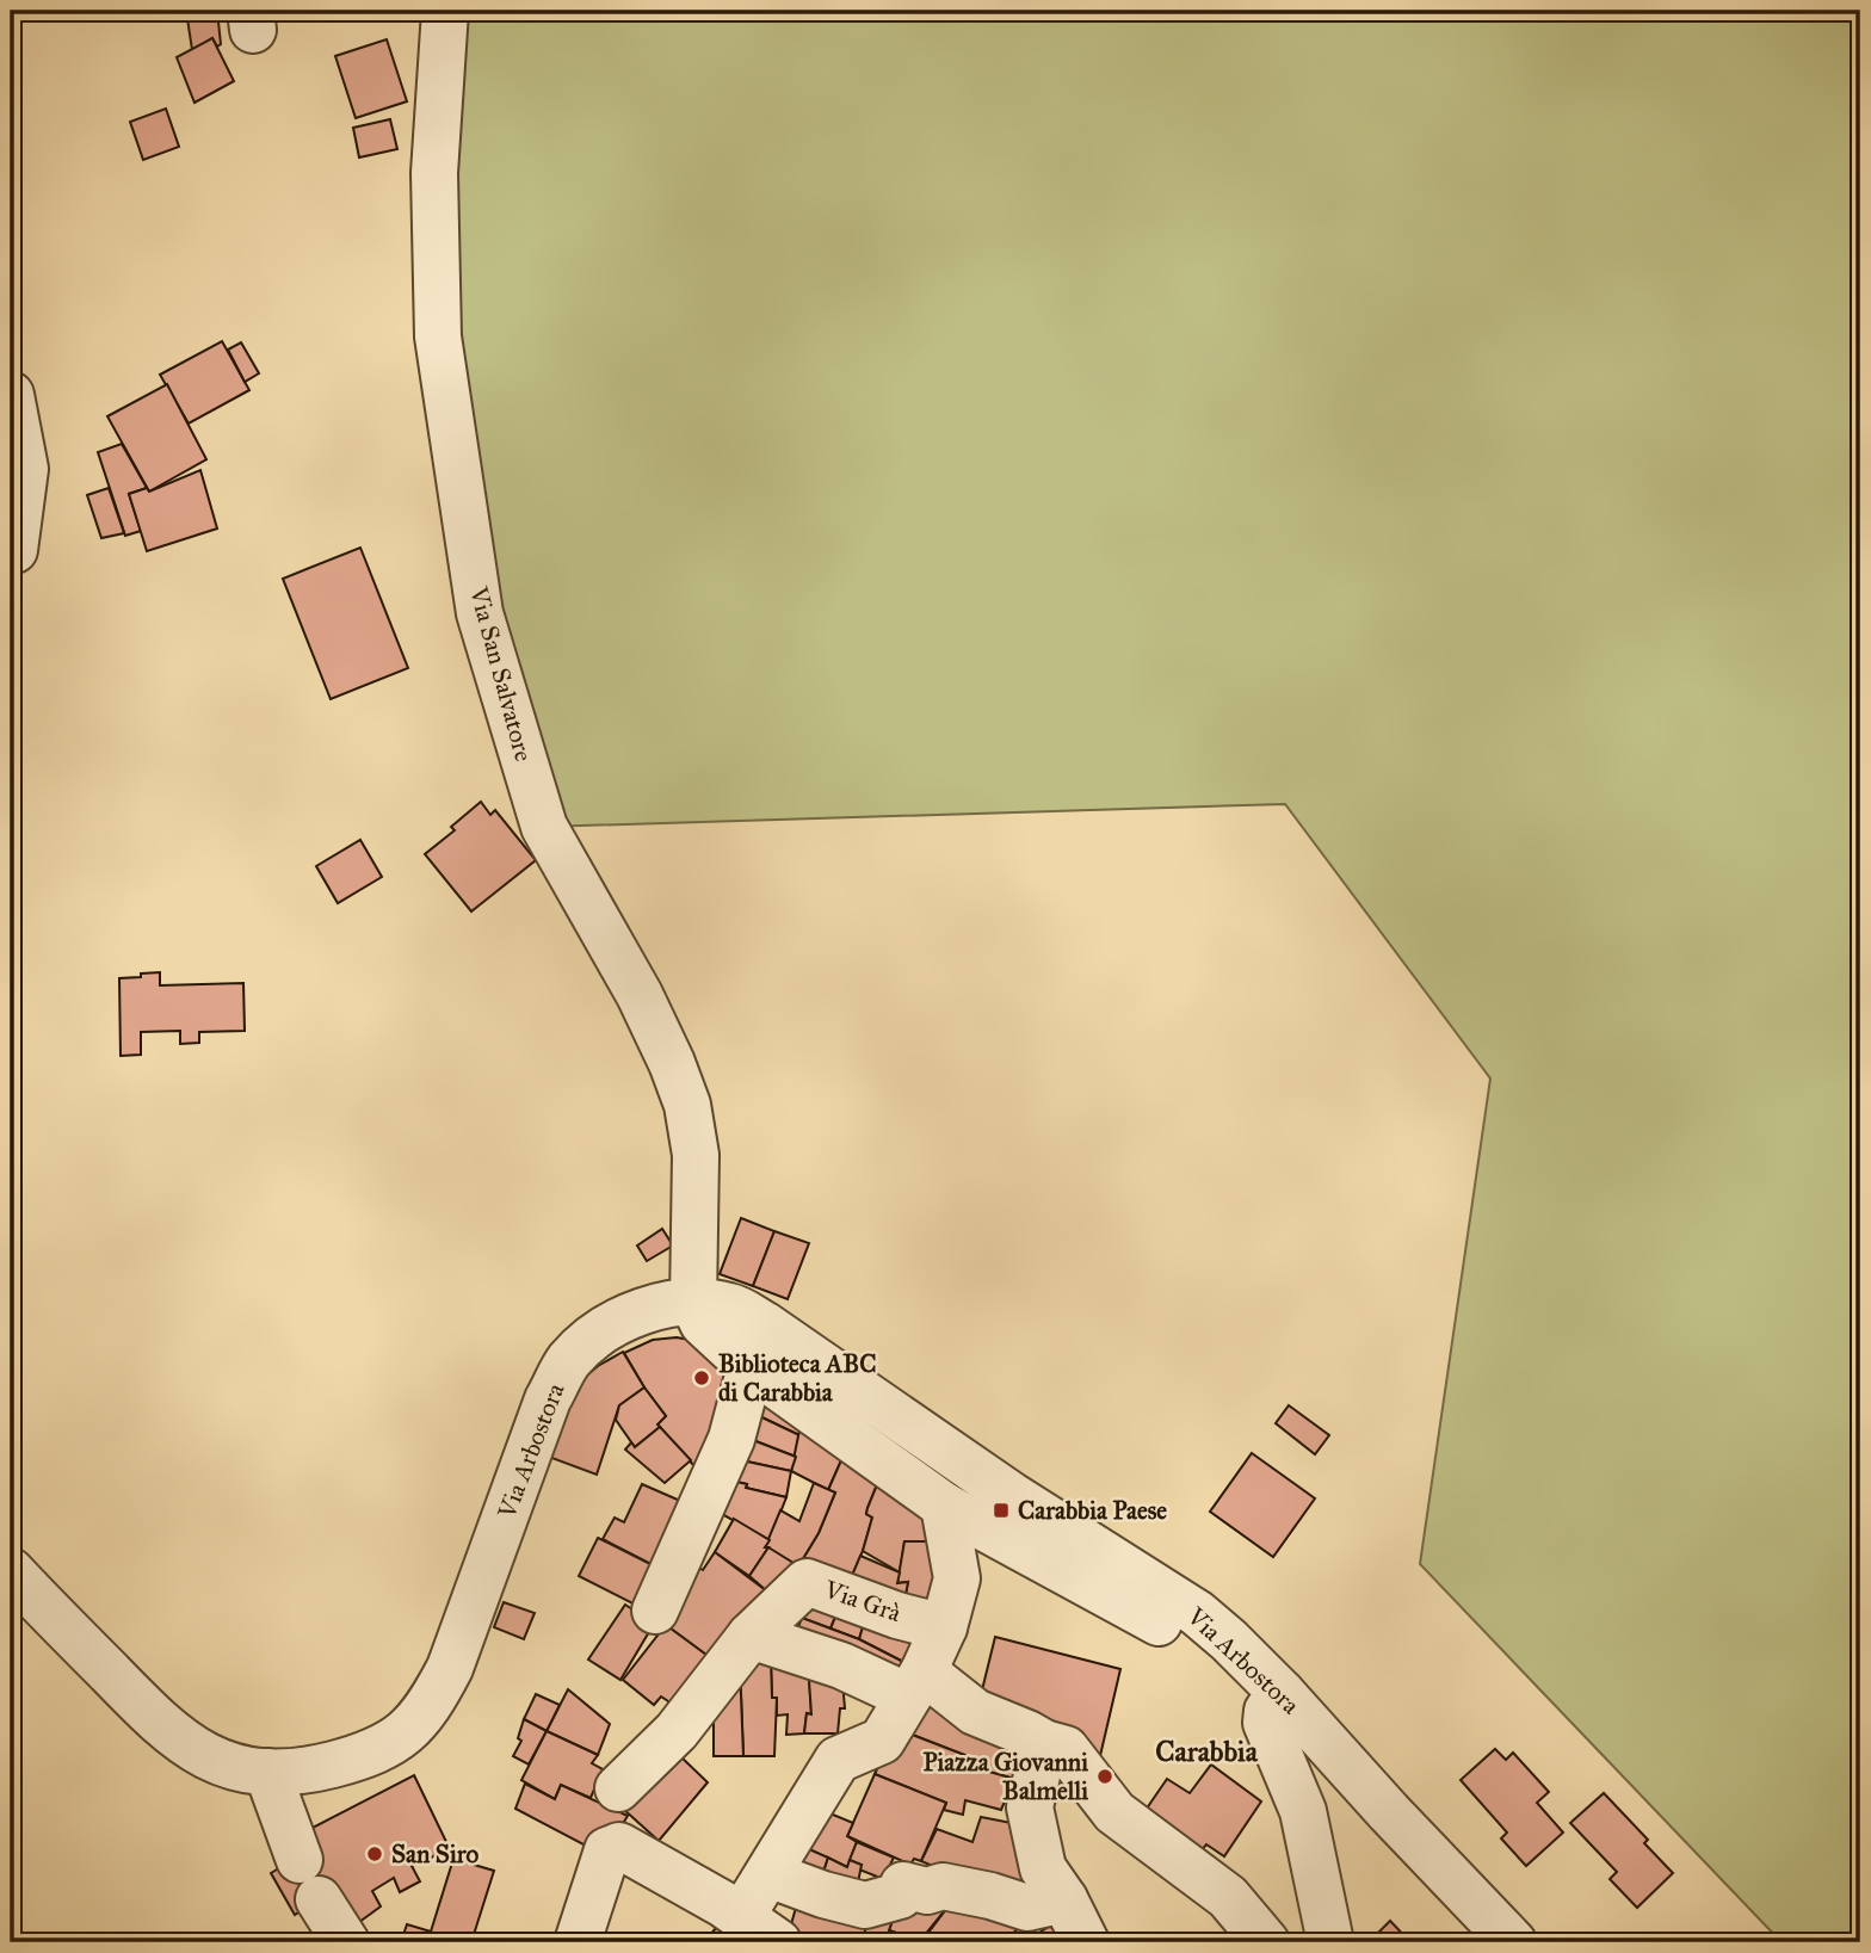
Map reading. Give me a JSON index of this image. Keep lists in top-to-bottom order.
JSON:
{
  "streets": {
    "street": ["Via San Salvatore", "Via Arbostora", "Via Grà"]
  },
  "crossings": [
    ["Via San Salvatore", "Via Arbostora"]
  ],
  "districts": ["Carabbia"],
  "places": {
    "other": ["Biblioteca ABC di Carabbia", "Piazza Giovanni Balmelli", "San Siro"],
    "transit": ["Carabbia Paese"]
  }
}
